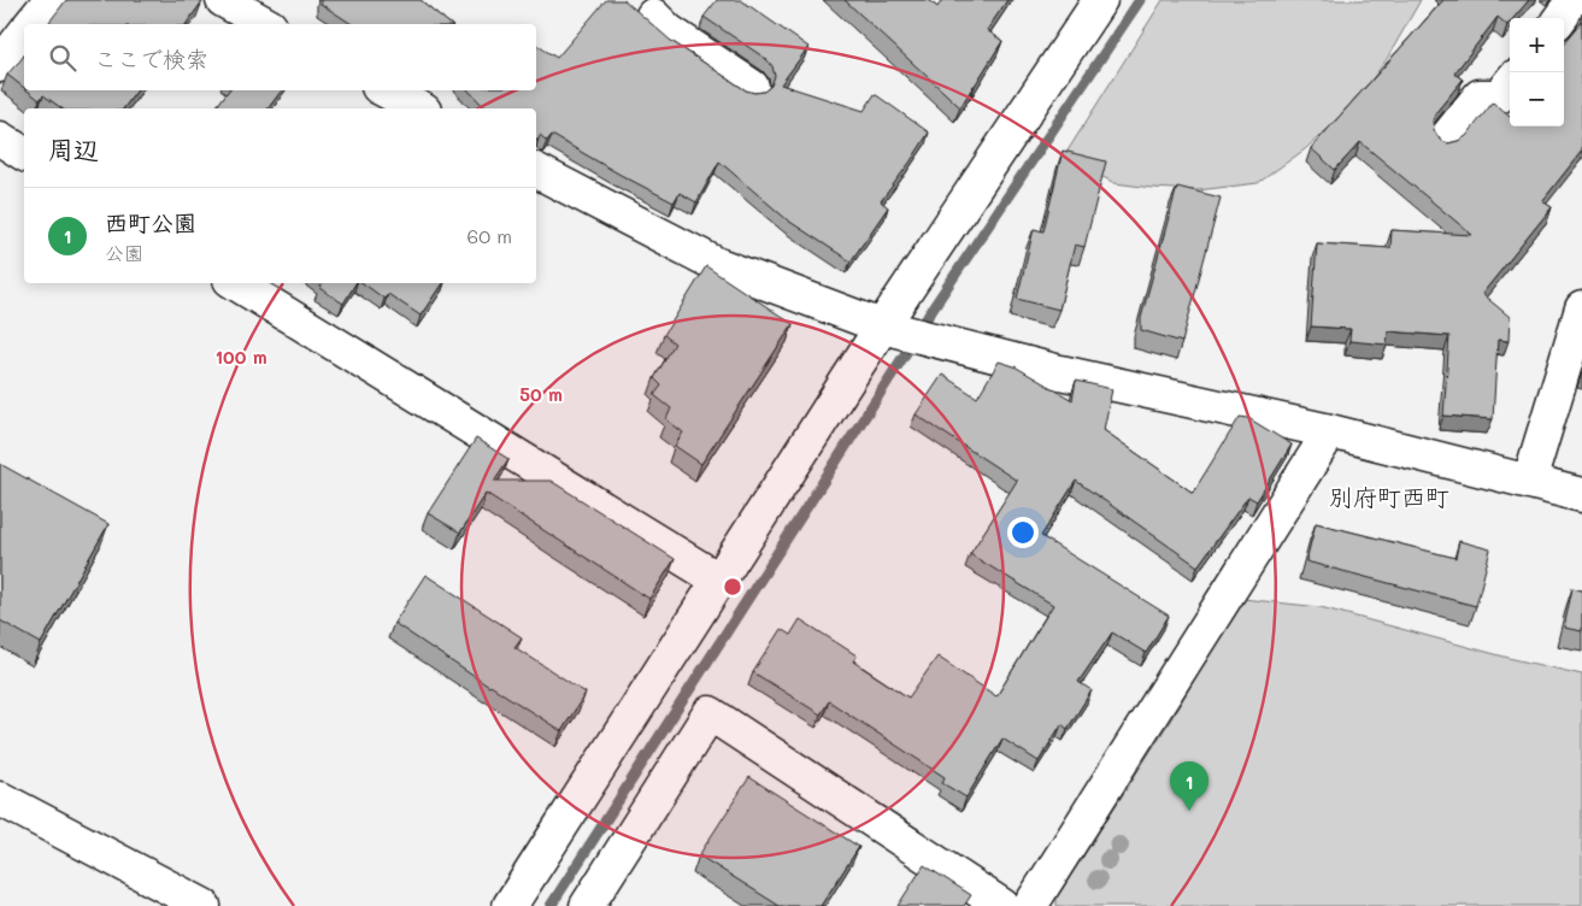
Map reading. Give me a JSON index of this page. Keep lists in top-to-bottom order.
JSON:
{
  "districts": ["別府町西町"],
  "page": {
    "map_buttons": ["+", "−"],
    "search": "ここで検索",
    "heading": "周辺",
    "list": [
      {
        "mark": "1",
        "name": "西町公園",
        "note": "公園",
        "value": "60 m"
      }
    ],
    "pins": "1"
  },
  "rings": ["100 m", "50 m"]
}
